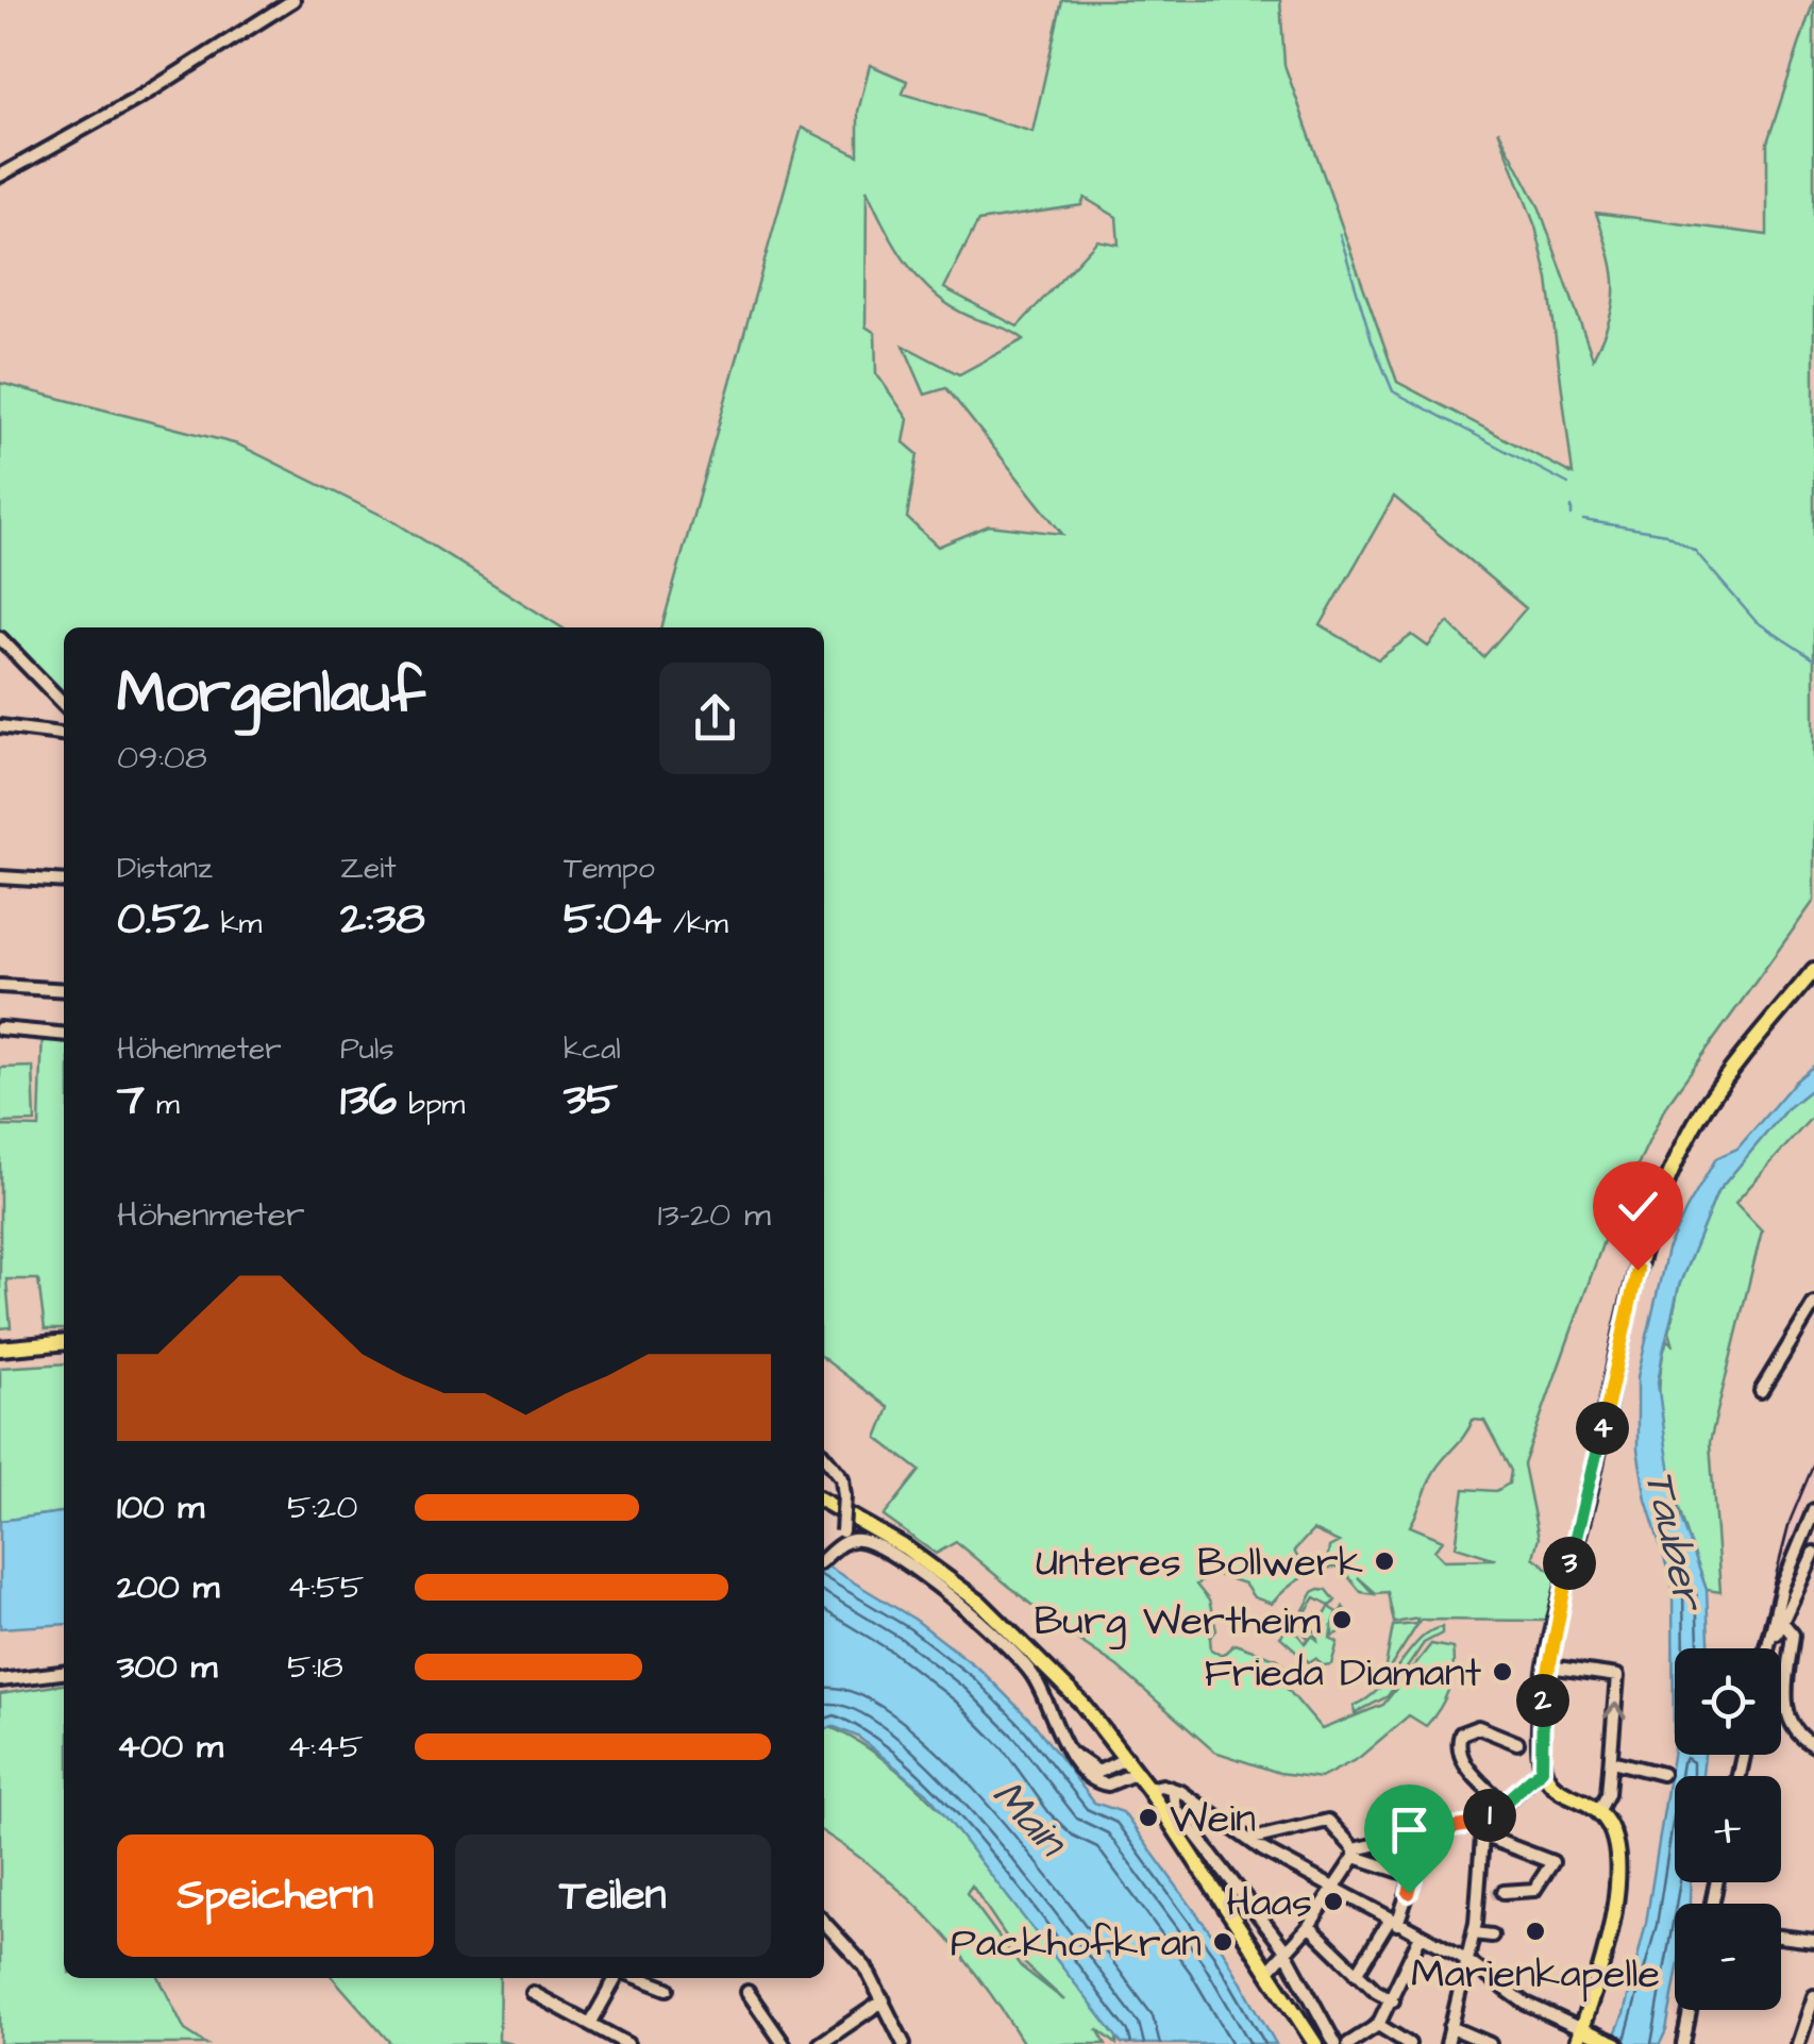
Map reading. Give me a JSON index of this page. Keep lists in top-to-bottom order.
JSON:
{
  "water": ["Tauber", "Main"],
  "places": [
    "Unteres Bollwerk",
    "Burg Wertheim",
    "Frieda Diamant",
    "Wein",
    "Haas",
    "Marienkapelle",
    "Packhofkran"
  ],
  "page": {
    "heading": ["Morgenlauf", "09:08"],
    "stats": [
      ["Distanz", "0.52 km"],
      ["Zeit", "2:38"],
      ["Tempo", "5:04 /km"],
      ["Höhenmeter", "7 m"],
      ["Puls", "136 bpm"],
      ["kcal", "35"]
    ],
    "chart": ["Höhenmeter", "13–20 m"],
    "pins": [
      "4",
      "3",
      "2",
      "1"
    ],
    "list": [
      {
        "name": "100 m",
        "note": "5:20"
      },
      {
        "name": "200 m",
        "note": "4:55"
      },
      {
        "name": "300 m",
        "note": "5:18"
      },
      {
        "name": "400 m",
        "note": "4:45"
      }
    ],
    "map_buttons": ["+", "−"],
    "buttons": ["Speichern", "Teilen"]
  }
}
